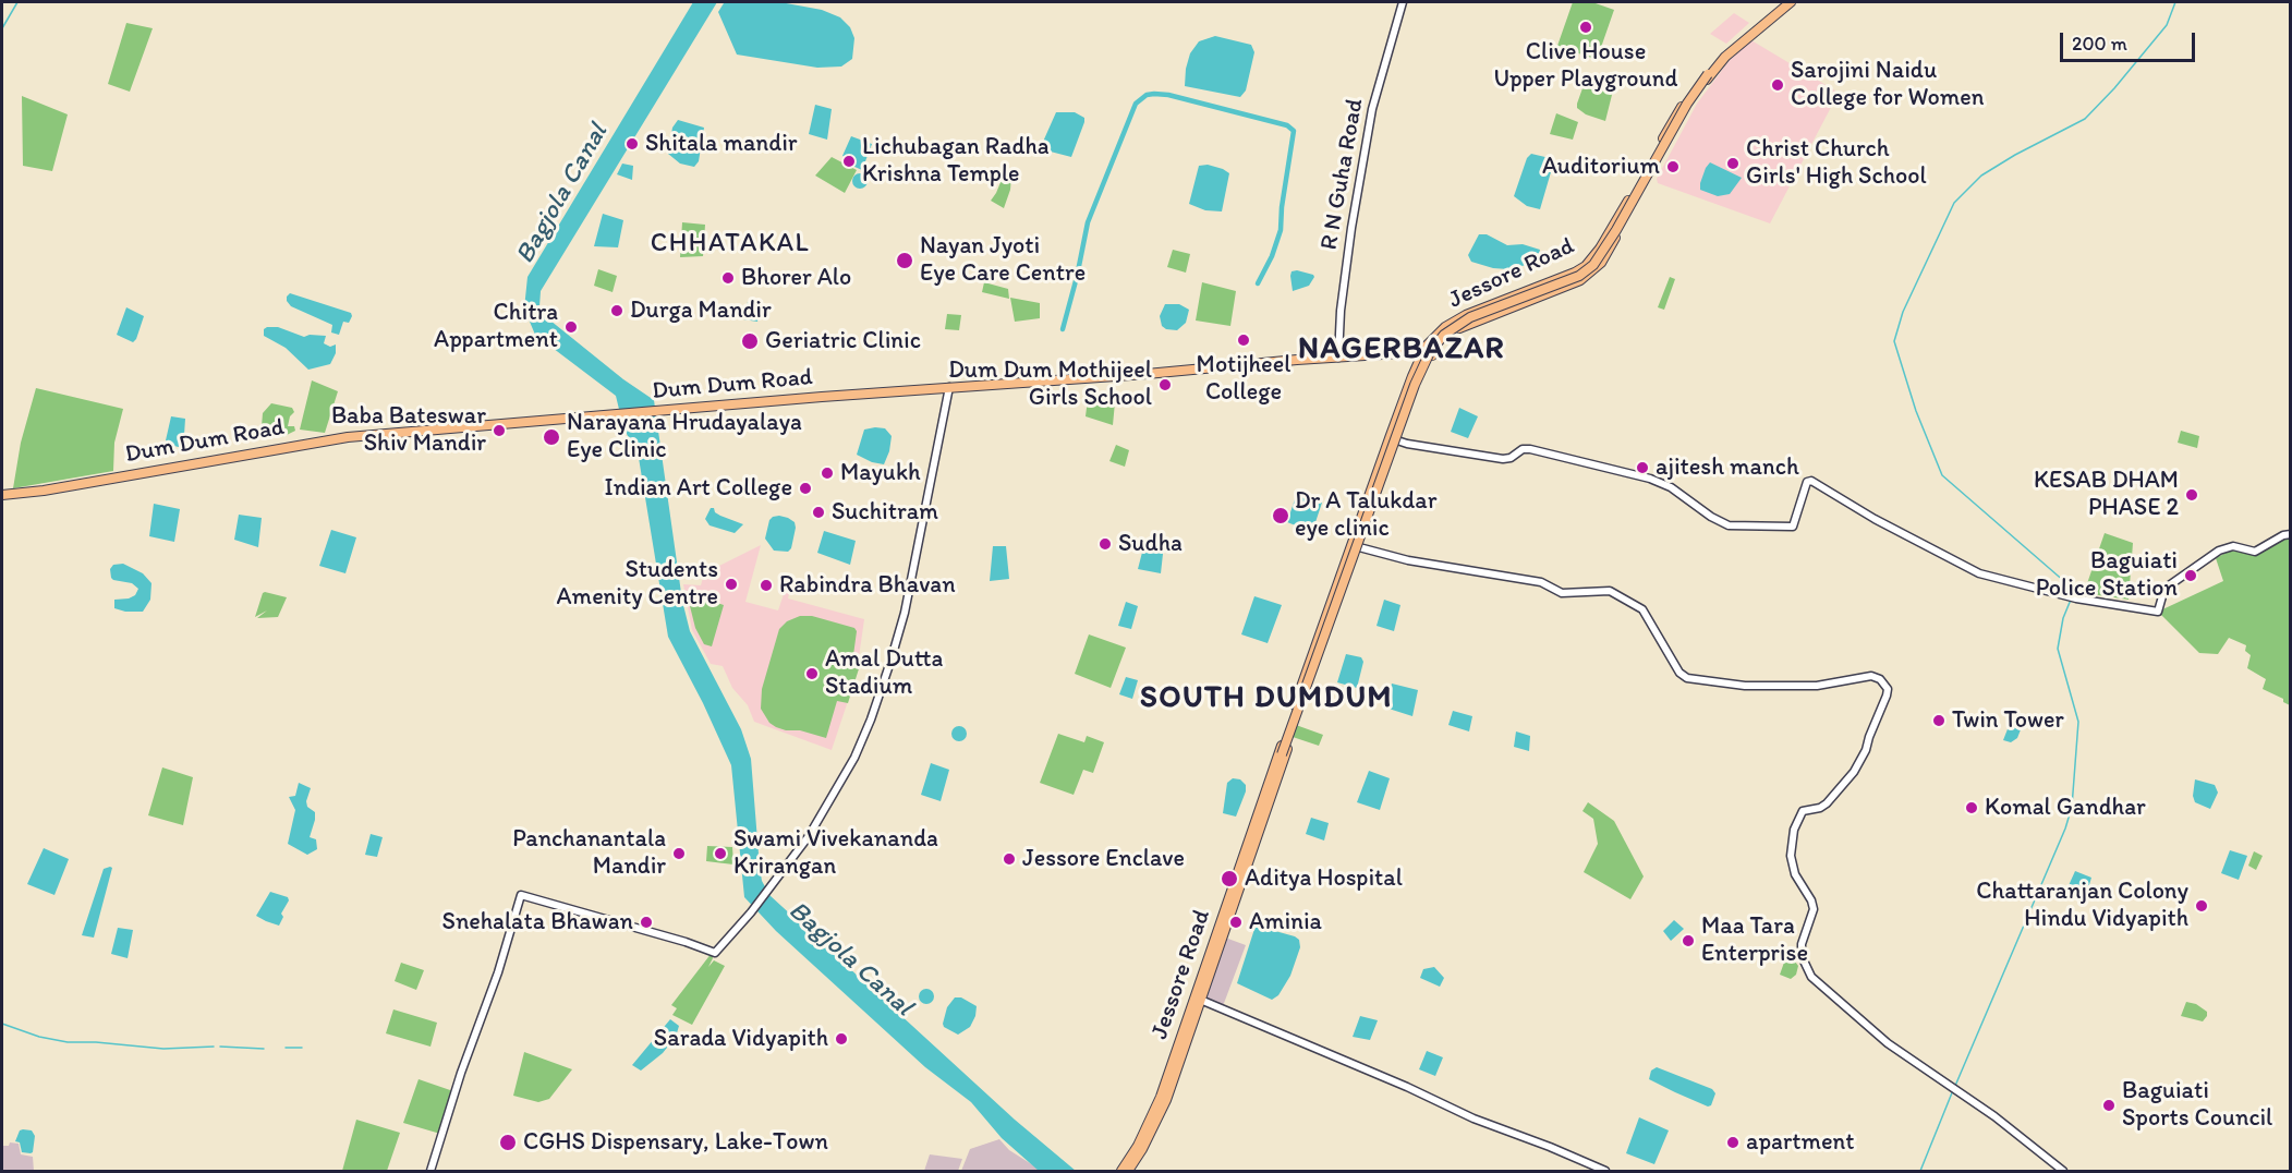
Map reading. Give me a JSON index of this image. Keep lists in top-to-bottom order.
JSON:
{
  "streets": {
    "main road": ["Jessore Road", "Dum Dum Road"],
    "street": ["R N Guha Road"]
  },
  "crossings": [
    ["R N Guha Road", "Dum Dum Road"],
    ["Jessore Road", "Dum Dum Road"]
  ],
  "districts": ["CHHATAKAL", "NAGERBAZAR", "SOUTH DUMDUM"],
  "water": ["Bagjola Canal"],
  "places": [
    "Clive House Upper Playground",
    "Sarojini Naidu College for Women",
    "Shitala mandir",
    "Lichubagan Radha Krishna Temple",
    "Christ Church Girls' High School",
    "Auditorium",
    "Nayan Jyoti Eye Care Centre",
    "Bhorer Alo",
    "Durga Mandir",
    "Chitra Appartment",
    "Motijheel College",
    "Geriatric Clinic",
    "Dum Dum Mothijeel Girls School",
    "Baba Bateswar Shiv Mandir",
    "Narayana Hrudayalaya Eye Clinic",
    "ajitesh manch",
    "Mayukh",
    "Indian Art College",
    "KESAB DHAM PHASE 2",
    "Suchitram",
    "Dr A Talukdar eye clinic",
    "Sudha",
    "Baguiati Police Station",
    "Students Amenity Centre",
    "Rabindra Bhavan",
    "Amal Dutta Stadium",
    "Twin Tower",
    "Komal Gandhar",
    "Panchanantala Mandir",
    "Swami Vivekananda Krirangan",
    "Jessore Enclave",
    "Aditya Hospital",
    "Chattaranjan Colony Hindu Vidyapith",
    "Snehalata Bhawan",
    "Aminia",
    "Maa Tara Enterprise",
    "Sarada Vidyapith",
    "Baguiati Sports Council",
    "CGHS Dispensary, Lake-Town",
    "apartment"
  ],
  "scale_bar": "200 m"
}
